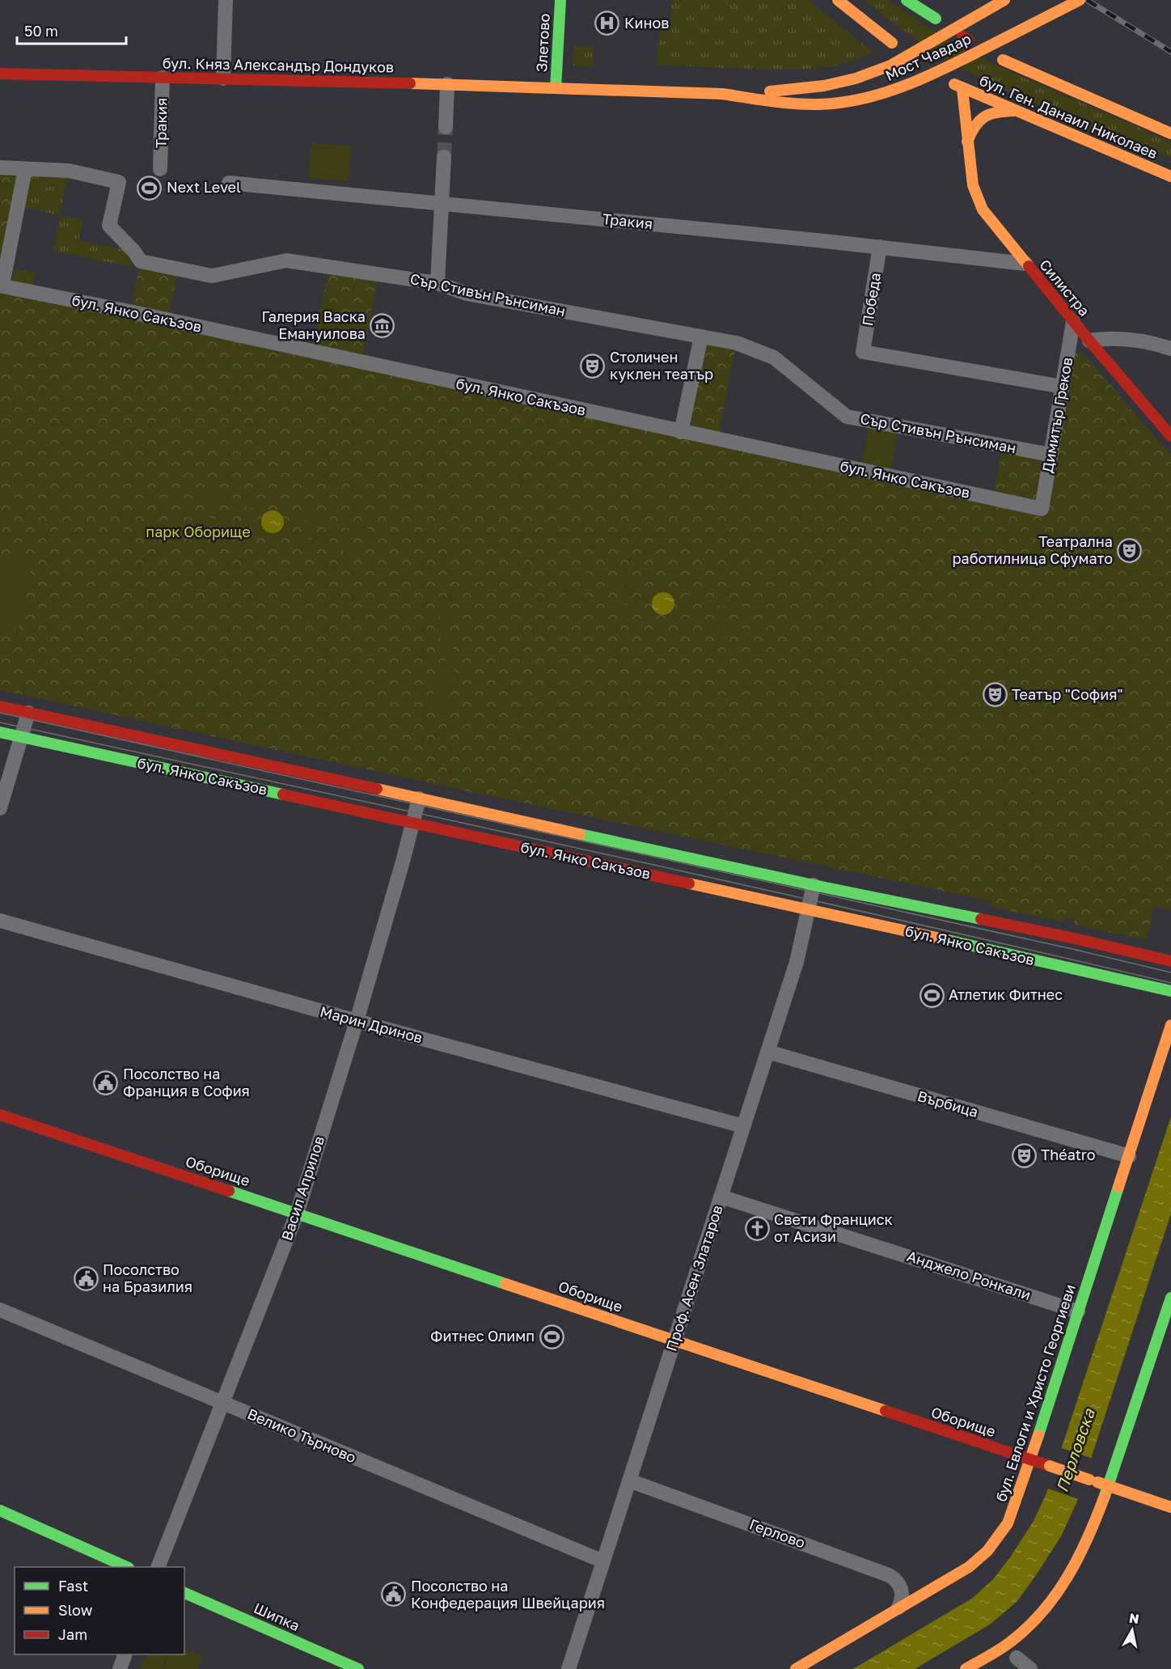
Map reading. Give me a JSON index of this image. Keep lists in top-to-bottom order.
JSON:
{
  "streets": {
    "main road": [
      "Злетово",
      "Мост Чавдар",
      "бул. Княз Александър Дондуков",
      "бул. Ген. Данаил Николаев",
      "Силистра",
      "бул. Янко Сакъзов",
      "Оборище",
      "бул. Евлоги и Христо Георгиеви",
      "Шипка"
    ],
    "street": [
      "Тракия",
      "Сър Стивън Рънсиман",
      "Победа",
      "Димитър Греков",
      "Марин Дринов",
      "Върбица",
      "Васил Априлов",
      "Анджело Ронкали",
      "Проф. Асен Златаров",
      "Велико Търново",
      "Герлово"
    ]
  },
  "crossings": [
    ["Злетово", "Мост Чавдар"],
    ["Злетово", "бул. Княз Александър Дондуков"],
    ["Мост Чавдар", "бул. Княз Александър Дондуков"],
    ["бул. Княз Александър Дондуков", "Тракия"],
    ["бул. Ген. Данаил Николаев", "Силистра"],
    ["Тракия", "Силистра"],
    ["Тракия", "Победа"],
    ["Силистра", "Димитър Греков"],
    ["Сър Стивън Рънсиман", "Димитър Греков"],
    ["Победа", "Димитър Греков"],
    ["бул. Янко Сакъзов", "Димитър Греков"],
    ["бул. Янко Сакъзов", "Васил Априлов"],
    ["бул. Янко Сакъзов", "Проф. Асен Златаров"],
    ["Марин Дринов", "Васил Априлов"],
    ["Марин Дринов", "Проф. Асен Златаров"],
    ["Върбица", "Проф. Асен Златаров"],
    ["Върбица", "бул. Евлоги и Христо Георгиеви"],
    ["Оборище", "Васил Априлов"],
    ["Оборище", "Проф. Асен Златаров"],
    ["Оборище", "бул. Евлоги и Христо Георгиеви"],
    ["Васил Априлов", "Велико Търново"],
    ["Анджело Ронкали", "Проф. Асен Златаров"],
    ["Анджело Ронкали", "бул. Евлоги и Христо Георгиеви"],
    ["Проф. Асен Златаров", "Велико Търново"],
    ["Проф. Асен Златаров", "Герлово"],
    ["бул. Евлоги и Христо Георгиеви", "Герлово"]
  ],
  "water": ["Перловска"],
  "parks": ["парк Оборище"],
  "places": {
    "hospital": ["Кинов"],
    "sports": ["Next Level", "Атлетик Фитнес", "Фитнес Олимп"],
    "museum": ["Галерия Васка Емануилова"],
    "theatre": [
      "Столичен куклен театър",
      "Театрална работилница Сфумато",
      "Театър \"София\"",
      "Théatro"
    ],
    "public building": ["Посолство на Франция в София", "Посолство на Бразилия", "Посолство на Конфедерация Швейцария"],
    "church": ["Свети Франциск от Асизи"]
  },
  "legend": ["Fast", "Slow", "Jam"],
  "scale_bar": "50 m",
  "north": "top"
}
